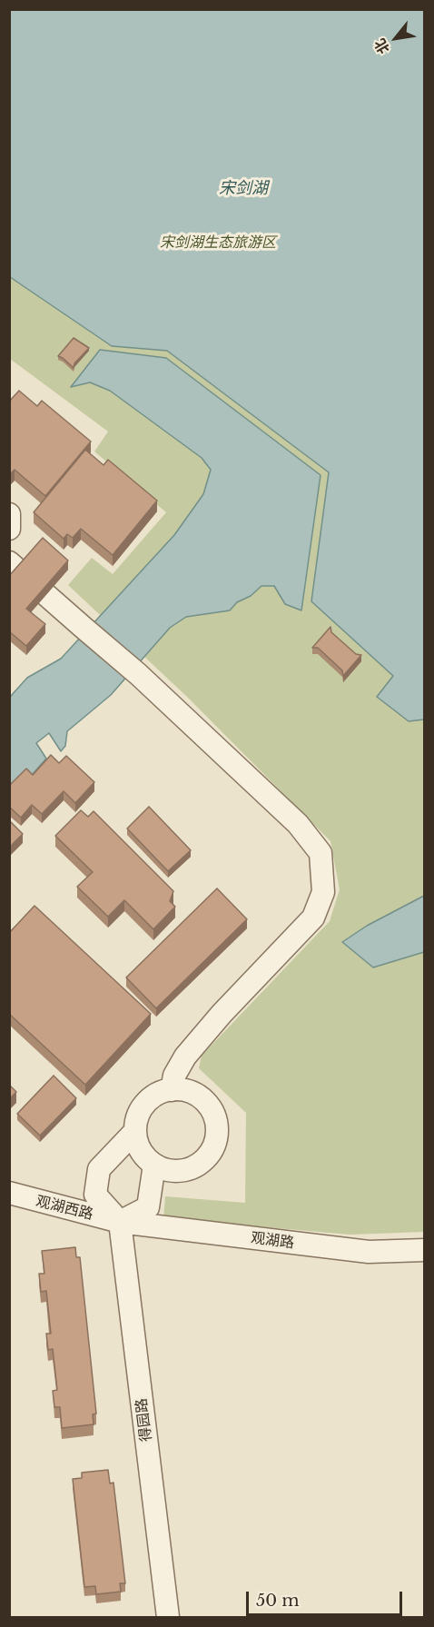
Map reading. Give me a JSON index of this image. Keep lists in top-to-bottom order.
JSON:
{
  "streets": {
    "street": ["观湖西路", "观湖路", "得园路"]
  },
  "crossings": [
    ["观湖西路", "观湖路"],
    ["观湖西路", "得园路"],
    ["观湖路", "得园路"]
  ],
  "water": ["宋剑湖"],
  "parks": ["宋剑湖生态旅游区"],
  "scale_bar": "50 m",
  "north": "bottom left"
}
